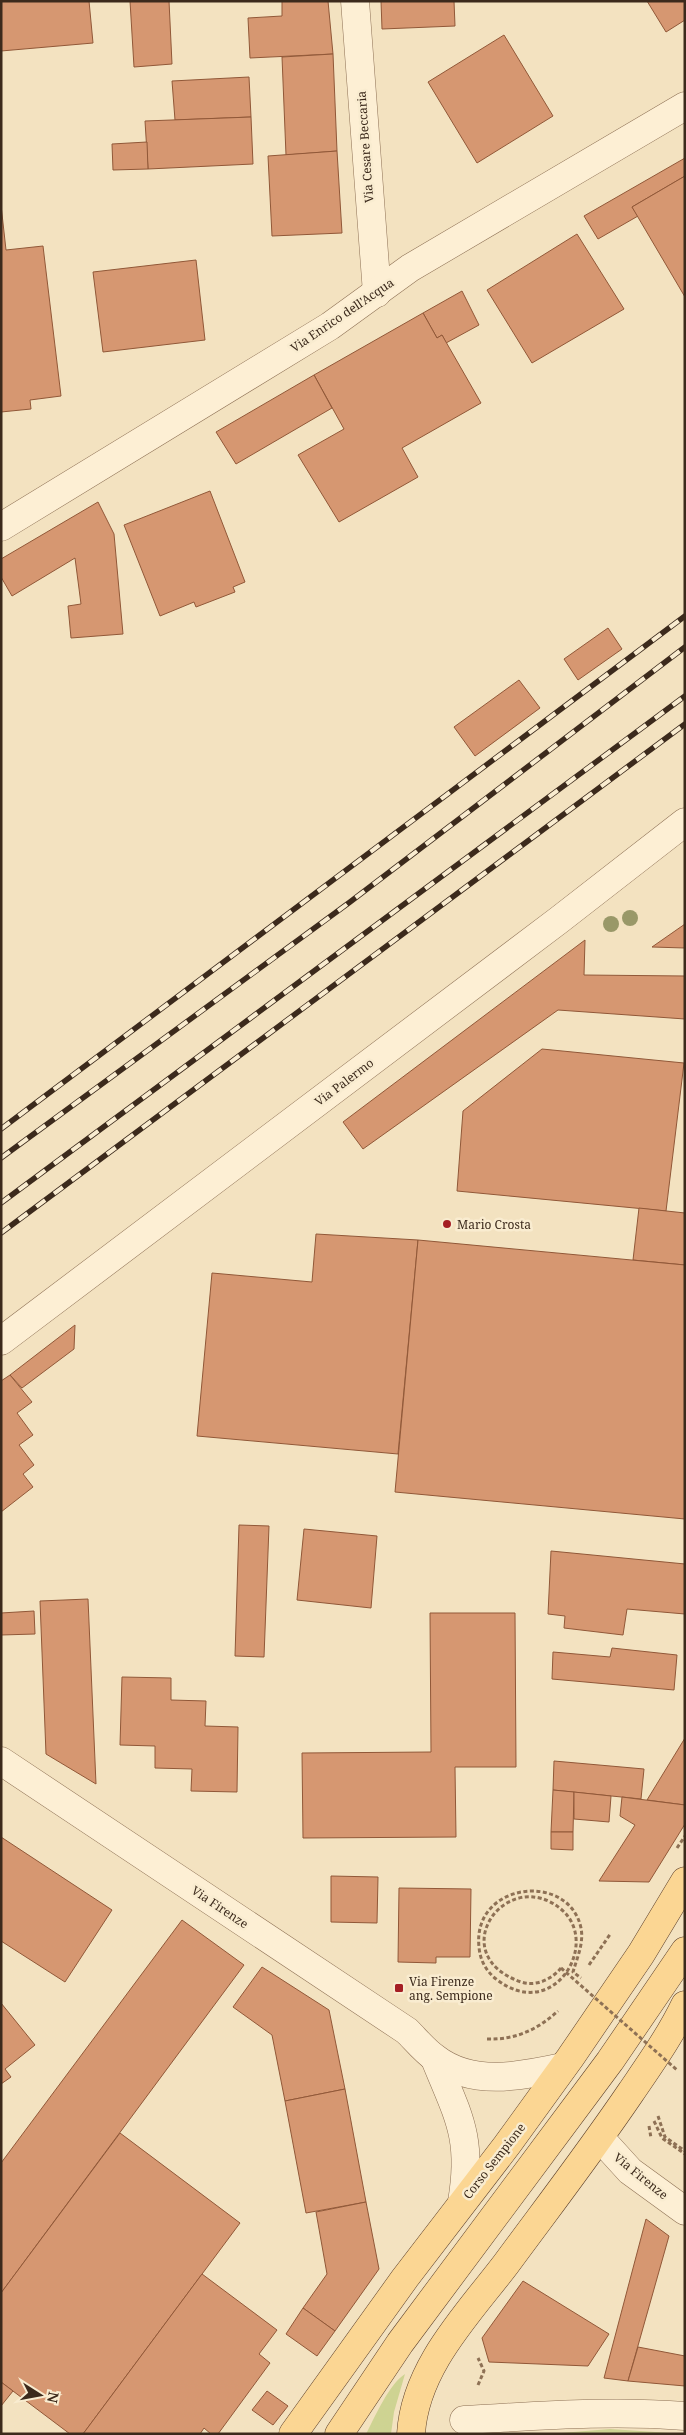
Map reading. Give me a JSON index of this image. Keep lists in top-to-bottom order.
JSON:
{
  "streets": {
    "main road": ["Corso Sempione"],
    "street": [
      "Via Cesare Beccaria",
      "Via Enrico dell'Acqua",
      "Via Palermo",
      "Via Firenze"
    ]
  },
  "crossings": [
    ["Via Cesare Beccaria", "Via Enrico dell'Acqua"],
    ["Via Firenze", "Corso Sempione"]
  ],
  "places": {
    "other": ["Mario Crosta"],
    "transit": ["Via Firenze ang. Sempione"]
  },
  "north": "right"
}
